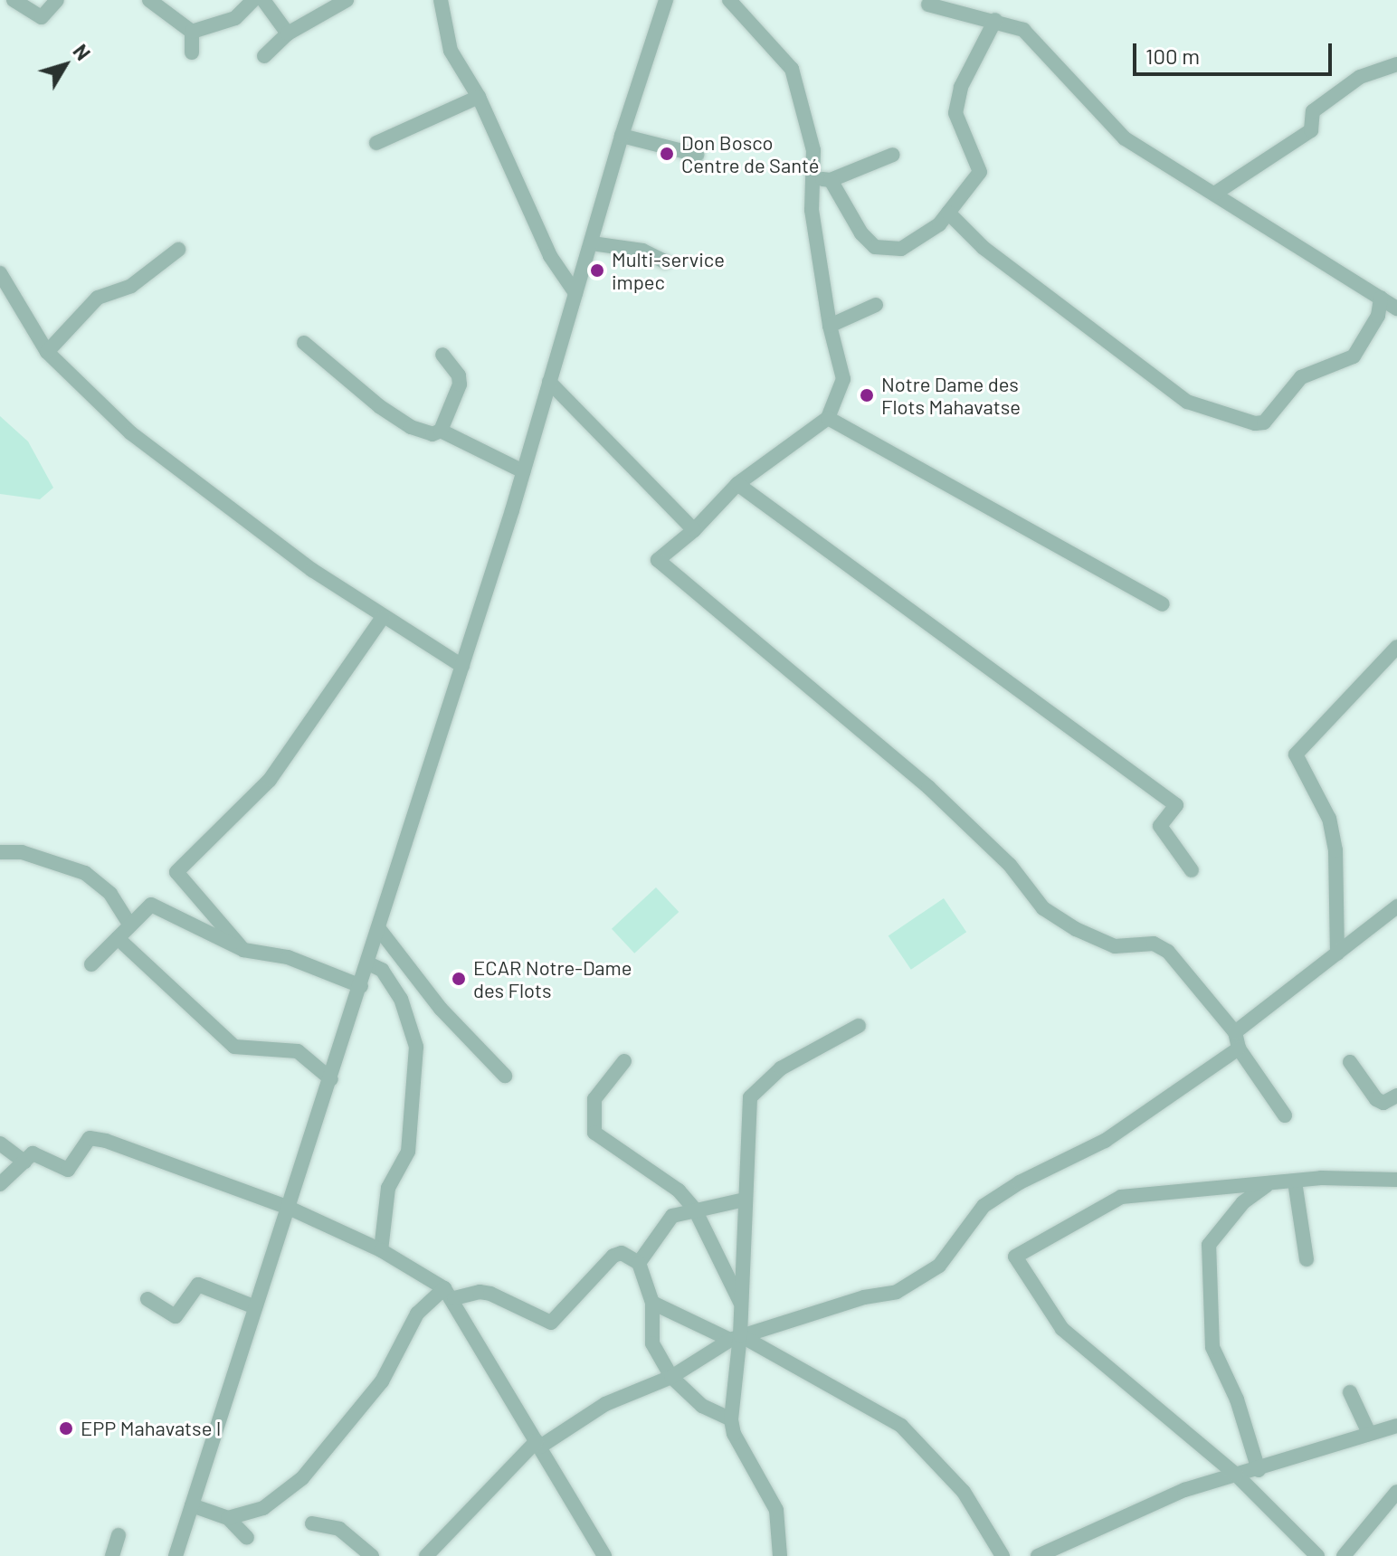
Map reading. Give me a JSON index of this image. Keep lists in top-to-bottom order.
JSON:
{
  "places": [
    "Don Bosco Centre de Santé",
    "Multi-service impec",
    "Notre Dame des Flots Mahavatse",
    "ECAR Notre-Dame des Flots",
    "EPP Mahavatse I"
  ],
  "scale_bar": "100 m",
  "north": "top right"
}
